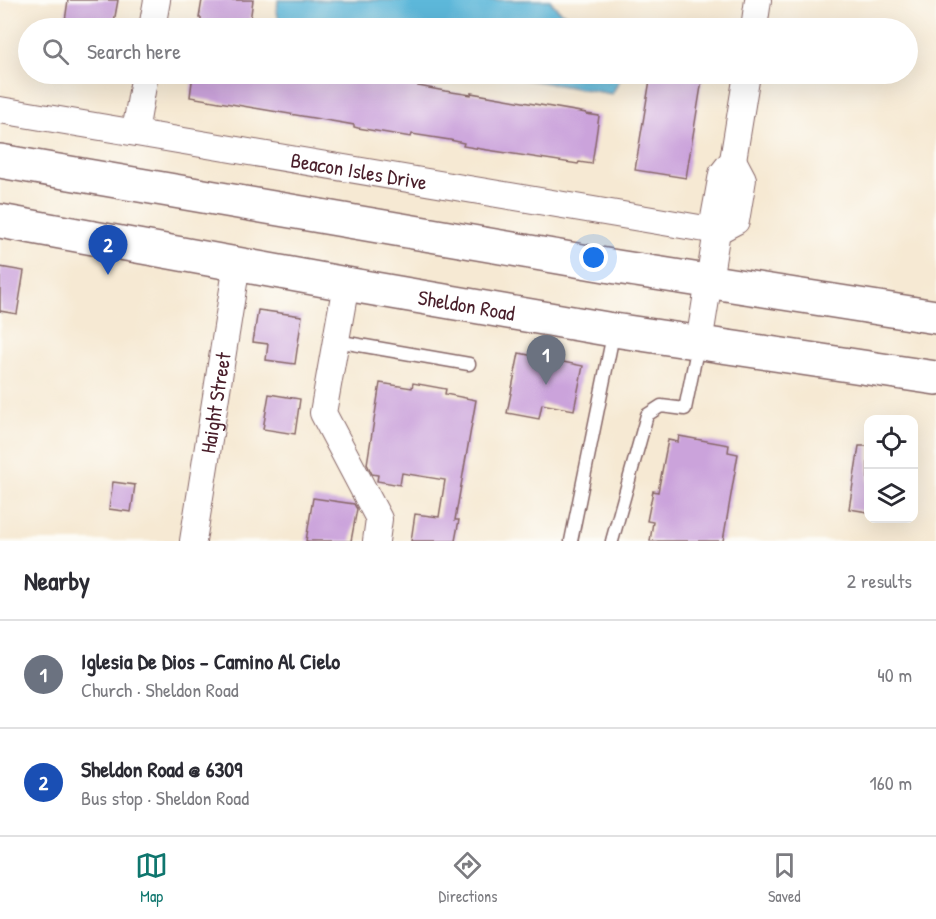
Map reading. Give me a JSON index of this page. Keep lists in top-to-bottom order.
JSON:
{
  "streets": {
    "main road": ["Sheldon Road"],
    "street": ["Beacon Isles Drive", "Haight Street"]
  },
  "crossings": [
    ["Sheldon Road", "Haight Street"]
  ],
  "page": {
    "search": "Search here",
    "pins": ["2", "1"],
    "heading": ["Nearby", "2 results"],
    "list": [
      {
        "mark": "1",
        "name": "Iglesia De Dios - Camino Al Cielo",
        "note": "Church · Sheldon Road",
        "value": "40 m"
      },
      {
        "mark": "2",
        "name": "Sheldon Road @ 6309",
        "note": "Bus stop · Sheldon Road",
        "value": "160 m"
      }
    ],
    "nav": ["Map", "Directions", "Saved"]
  }
}
